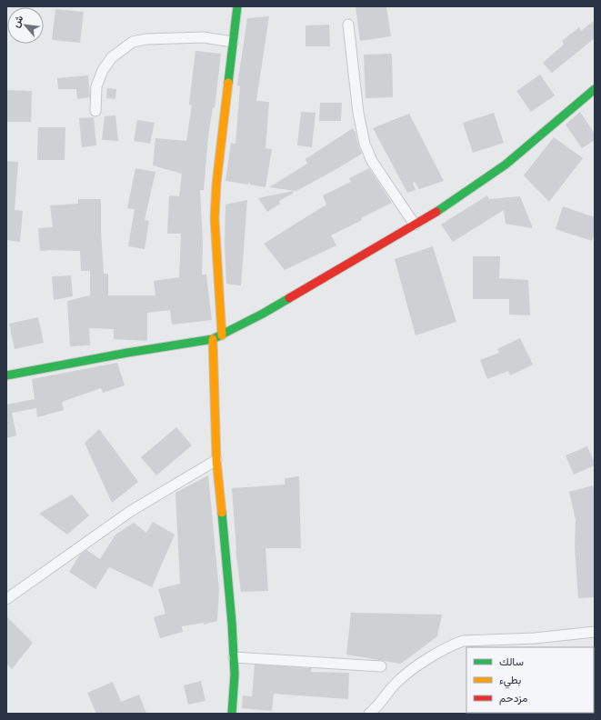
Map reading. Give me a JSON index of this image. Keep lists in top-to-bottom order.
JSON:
{
  "legend": ["سالك", "بطيء", "مزدحم"],
  "north": "top left"
}
